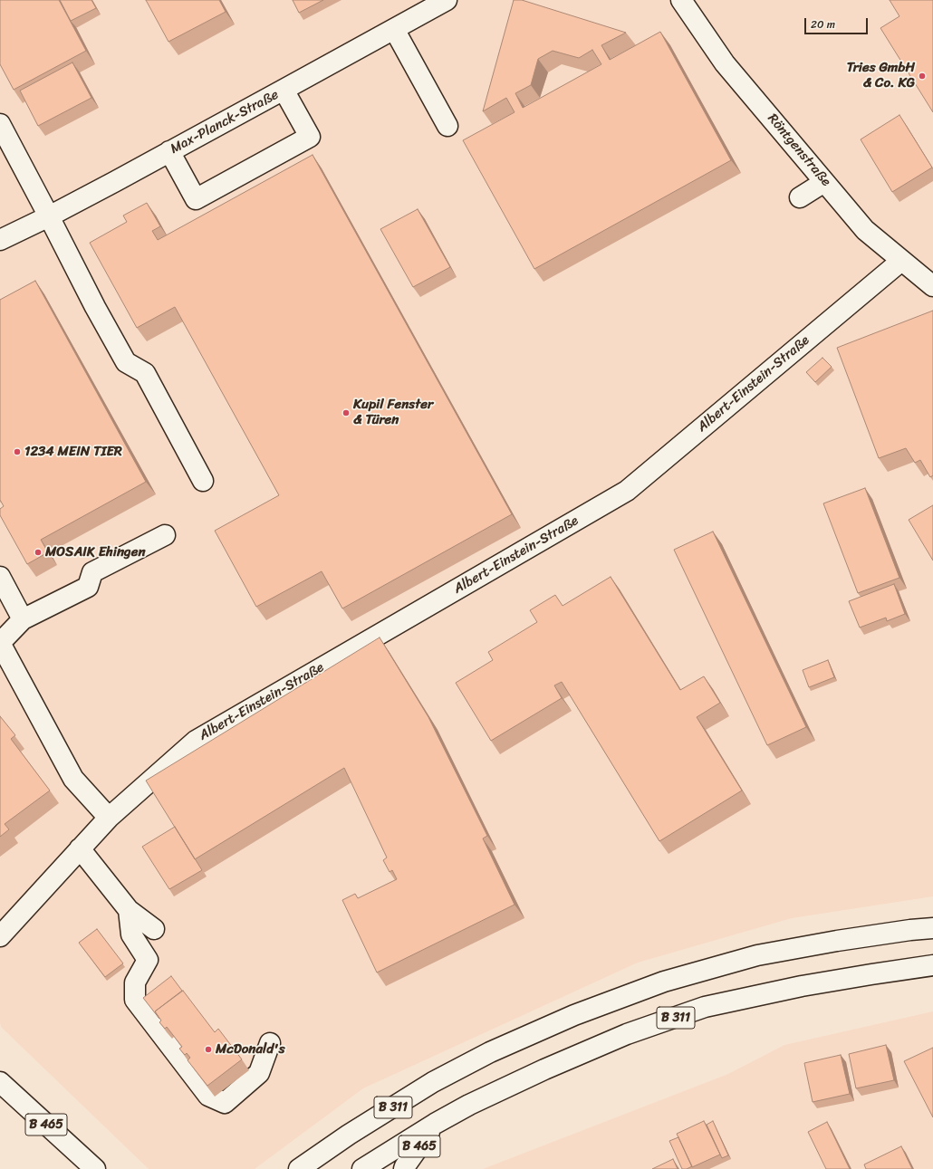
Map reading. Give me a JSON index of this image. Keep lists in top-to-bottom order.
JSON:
{
  "streets": {
    "street": [
      "Max-Planck-Straße",
      "Röntgenstraße",
      "Albert-Einstein-Straße",
      "B 311",
      "B 465"
    ]
  },
  "crossings": [
    ["Röntgenstraße", "Albert-Einstein-Straße"],
    ["B 311", "B 465"]
  ],
  "places": [
    "Tries GmbH & Co. KG",
    "Kupil Fenster & Türen",
    "1234 MEIN TIER",
    "MOSAIK Ehingen",
    "McDonald's"
  ],
  "scale_bar": "20 m"
}
